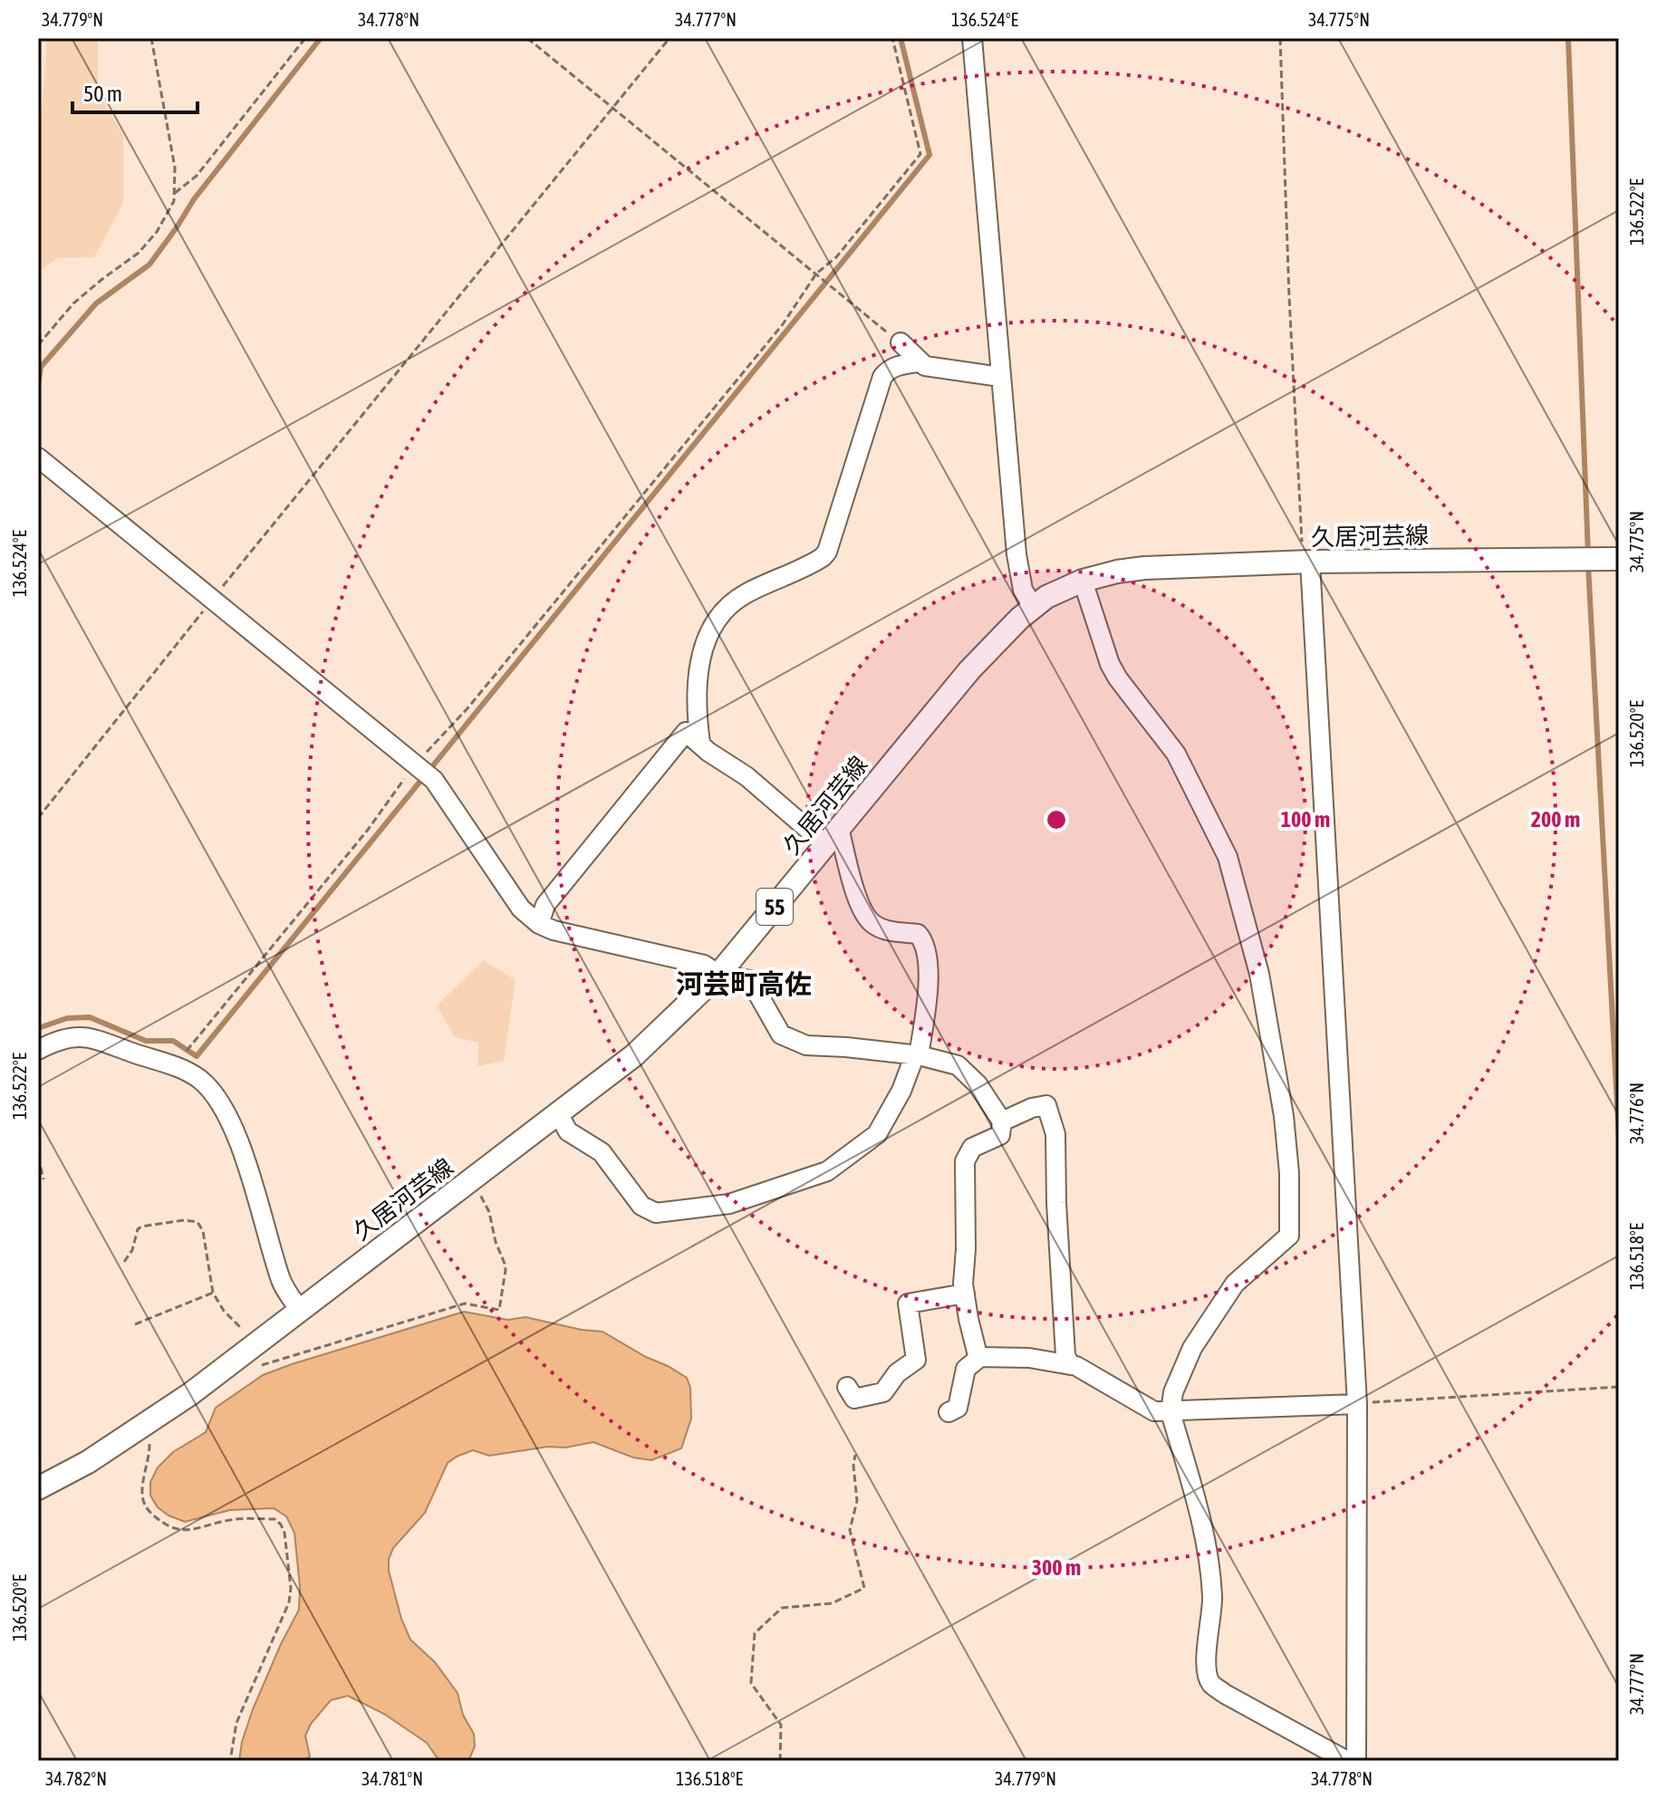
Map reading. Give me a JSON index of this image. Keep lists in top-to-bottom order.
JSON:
{
  "streets": {
    "main road": ["久居河芸線", "55"]
  },
  "districts": ["河芸町高佐"],
  "scale_bar": "50 m",
  "coordinates": [
    "34.779°N",
    "34.778°N",
    "34.777°N",
    "136.524°E",
    "34.775°N",
    "136.522°E",
    "136.520°E",
    "34.776°N",
    "136.518°E",
    "34.782°N",
    "34.781°N"
  ],
  "rings": ["100 m", "200 m", "300 m"]
}
